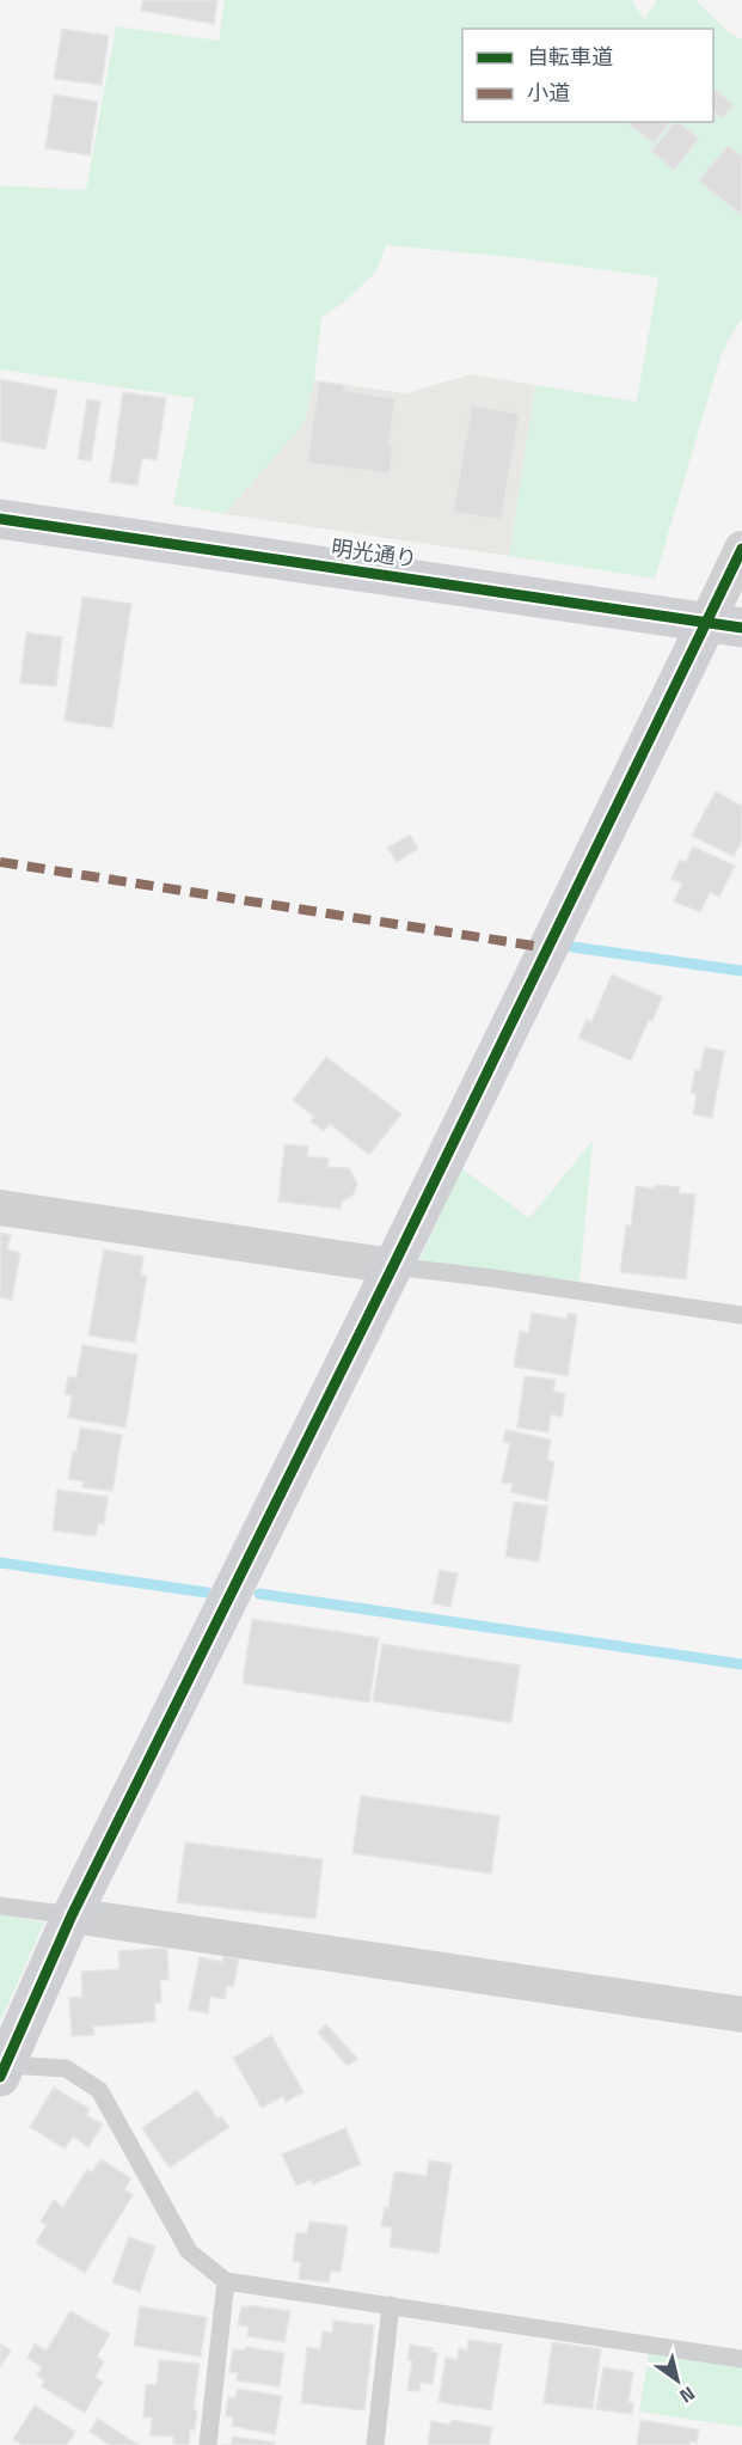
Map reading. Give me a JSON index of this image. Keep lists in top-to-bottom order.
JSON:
{
  "streets": {
    "street": ["明光通り"]
  },
  "legend": ["自転車道", "小道"],
  "north": "bottom right"
}
